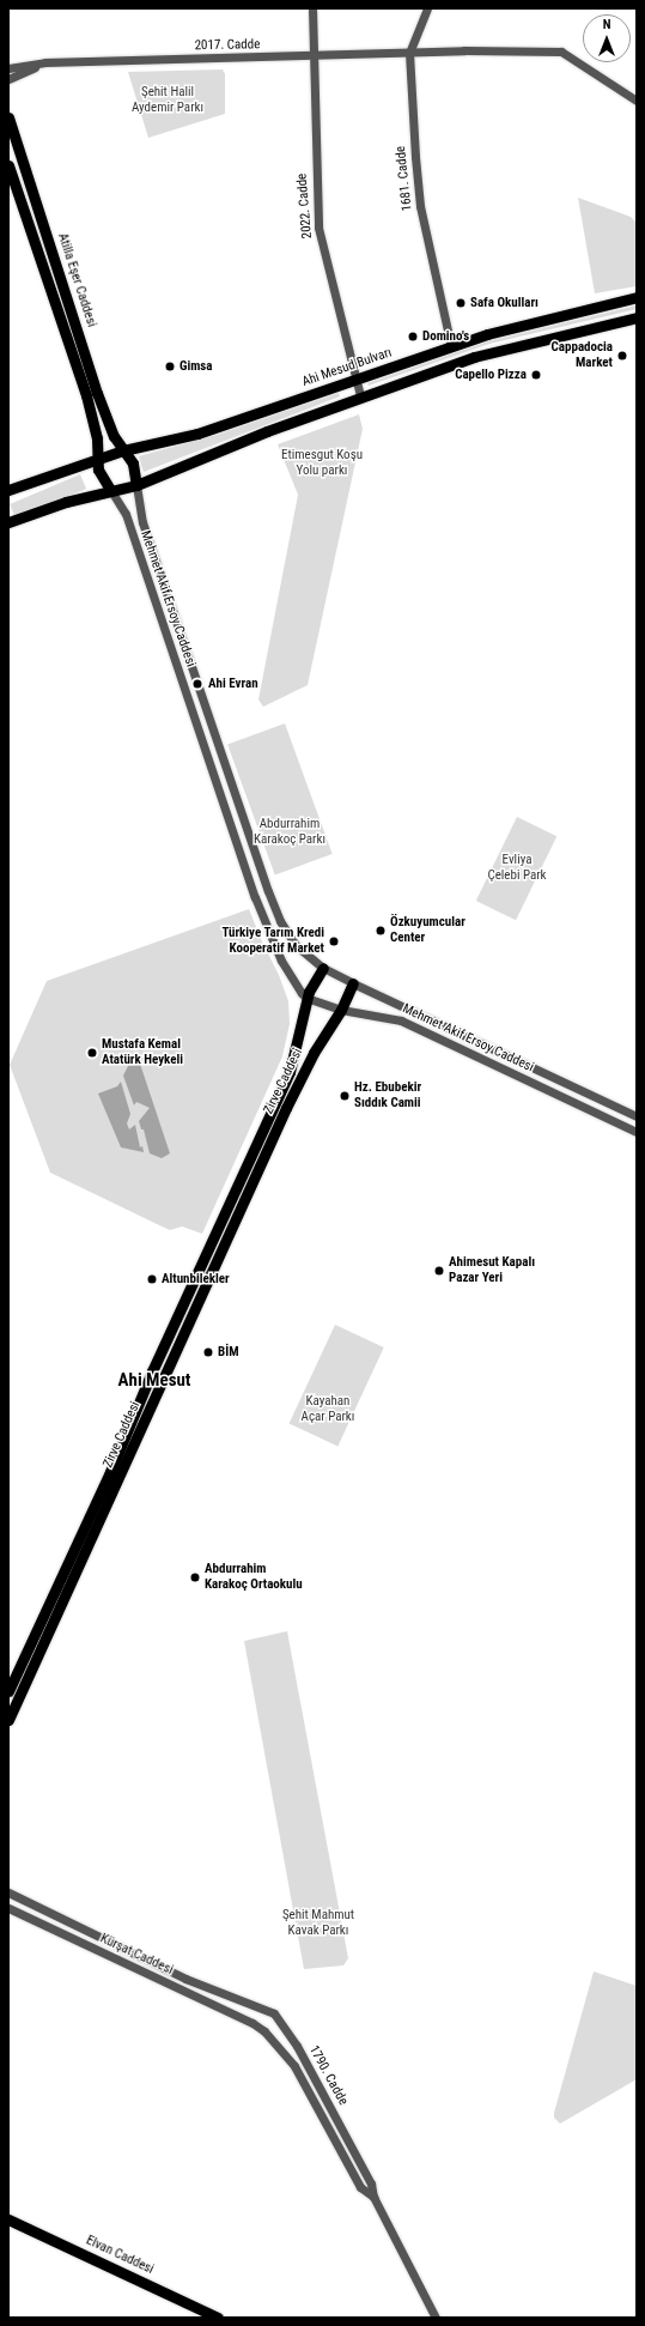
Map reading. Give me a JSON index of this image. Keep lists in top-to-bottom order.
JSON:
{
  "streets": {
    "main road": [
      "Atilla Eşer Caddesi",
      "Ahi Mesud Bulvarı",
      "Zirve Caddesi",
      "Elvan Caddesi"
    ],
    "street": [
      "2017. Cadde",
      "1681. Cadde",
      "2022. Cadde",
      "Mehmet Akif Ersoy Caddesi",
      "Kürşat Caddesi",
      "1790. Cadde"
    ]
  },
  "crossings": [
    ["2017. Cadde", "1681. Cadde"],
    ["2017. Cadde", "2022. Cadde"],
    ["1681. Cadde", "Ahi Mesud Bulvarı"],
    ["2022. Cadde", "Ahi Mesud Bulvarı"],
    ["Atilla Eşer Caddesi", "Ahi Mesud Bulvarı"],
    ["Mehmet Akif Ersoy Caddesi", "Zirve Caddesi"],
    ["Kürşat Caddesi", "1790. Cadde"]
  ],
  "districts": ["Ahi Mesut"],
  "parks": [
    "Şehit Halil Aydemir Parkı",
    "Etimesgut Koşu Yolu parkı",
    "Abdurrahim Karakoç Parkı",
    "Evliya Çelebi Park",
    "Kayahan Açar Parkı",
    "Şehit Mahmut Kavak Parkı"
  ],
  "places": [
    "Safa Okulları",
    "Domino's",
    "Cappadocia Market",
    "Gimsa",
    "Capello Pizza",
    "Ahi Evran",
    "Özkuyumcular Center",
    "Türkiye Tarım Kredi Kooperatif Market",
    "Mustafa Kemal Atatürk Heykeli",
    "Hz. Ebubekir Sıddık Camii",
    "Ahimesut Kapalı Pazar Yeri",
    "Altunbilekler",
    "BİM",
    "Abdurrahim Karakoç Ortaokulu"
  ],
  "north": "top"
}
